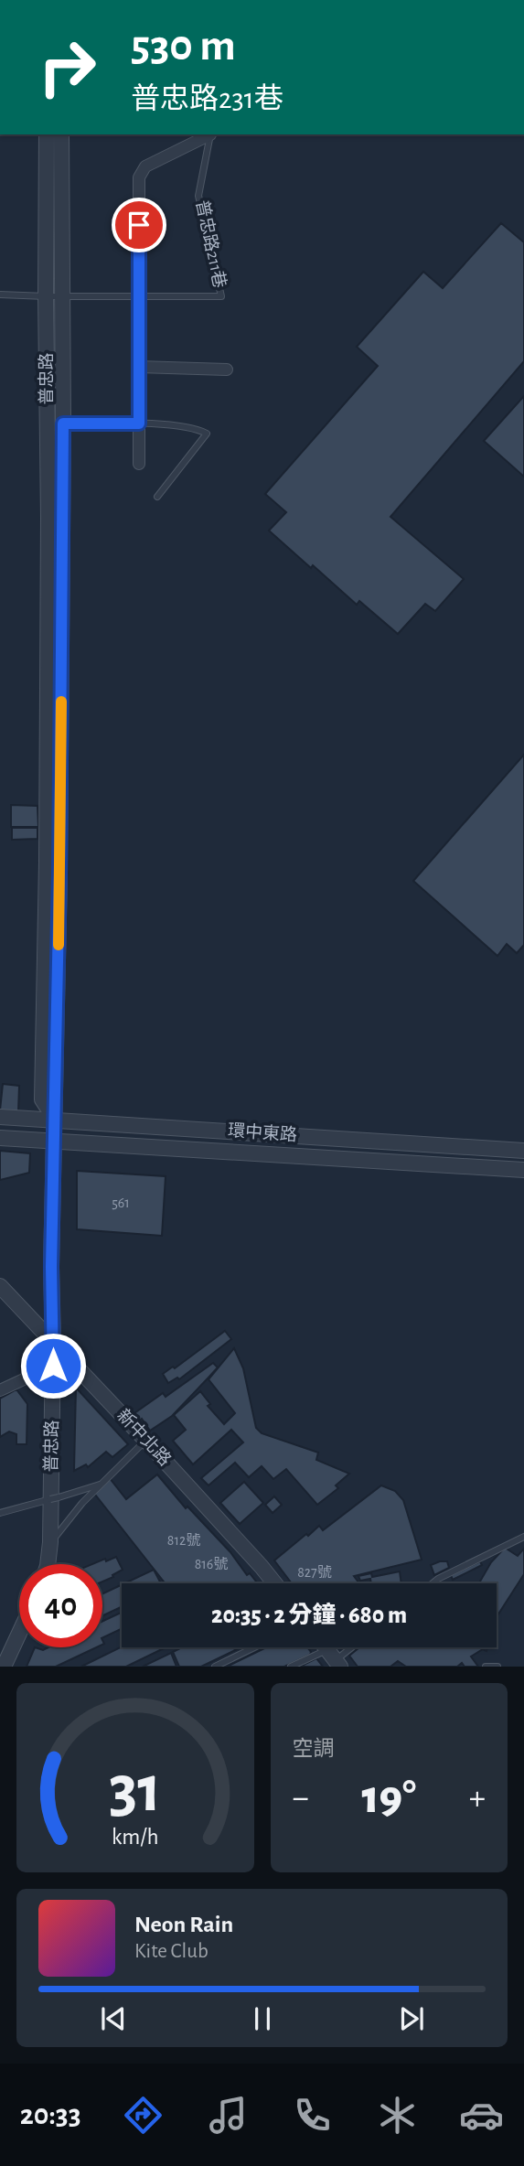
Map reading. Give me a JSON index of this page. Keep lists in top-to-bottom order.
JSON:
{
  "streets": {
    "street": ["普忠路", "環中東路", "新中北路"],
    "lane": ["普忠路211巷"]
  },
  "crossings": [
    ["普忠路211巷", "普忠路"],
    ["普忠路", "環中東路"],
    ["普忠路", "新中北路"]
  ],
  "house_numbers": [
    "561",
    "812號",
    "816號",
    "827號"
  ],
  "page": {
    "turn": ["530 m", "普忠路231巷"],
    "limit": "40",
    "trip": "20:35 · 2 分鐘 · 680 m",
    "tile": "空調",
    "heat": ["−", "19°", "+"],
    "song": ["Neon Rain", "Kite Club"],
    "tabs": "20:33",
    "gauge": ["31", "km/h"]
  }
}
